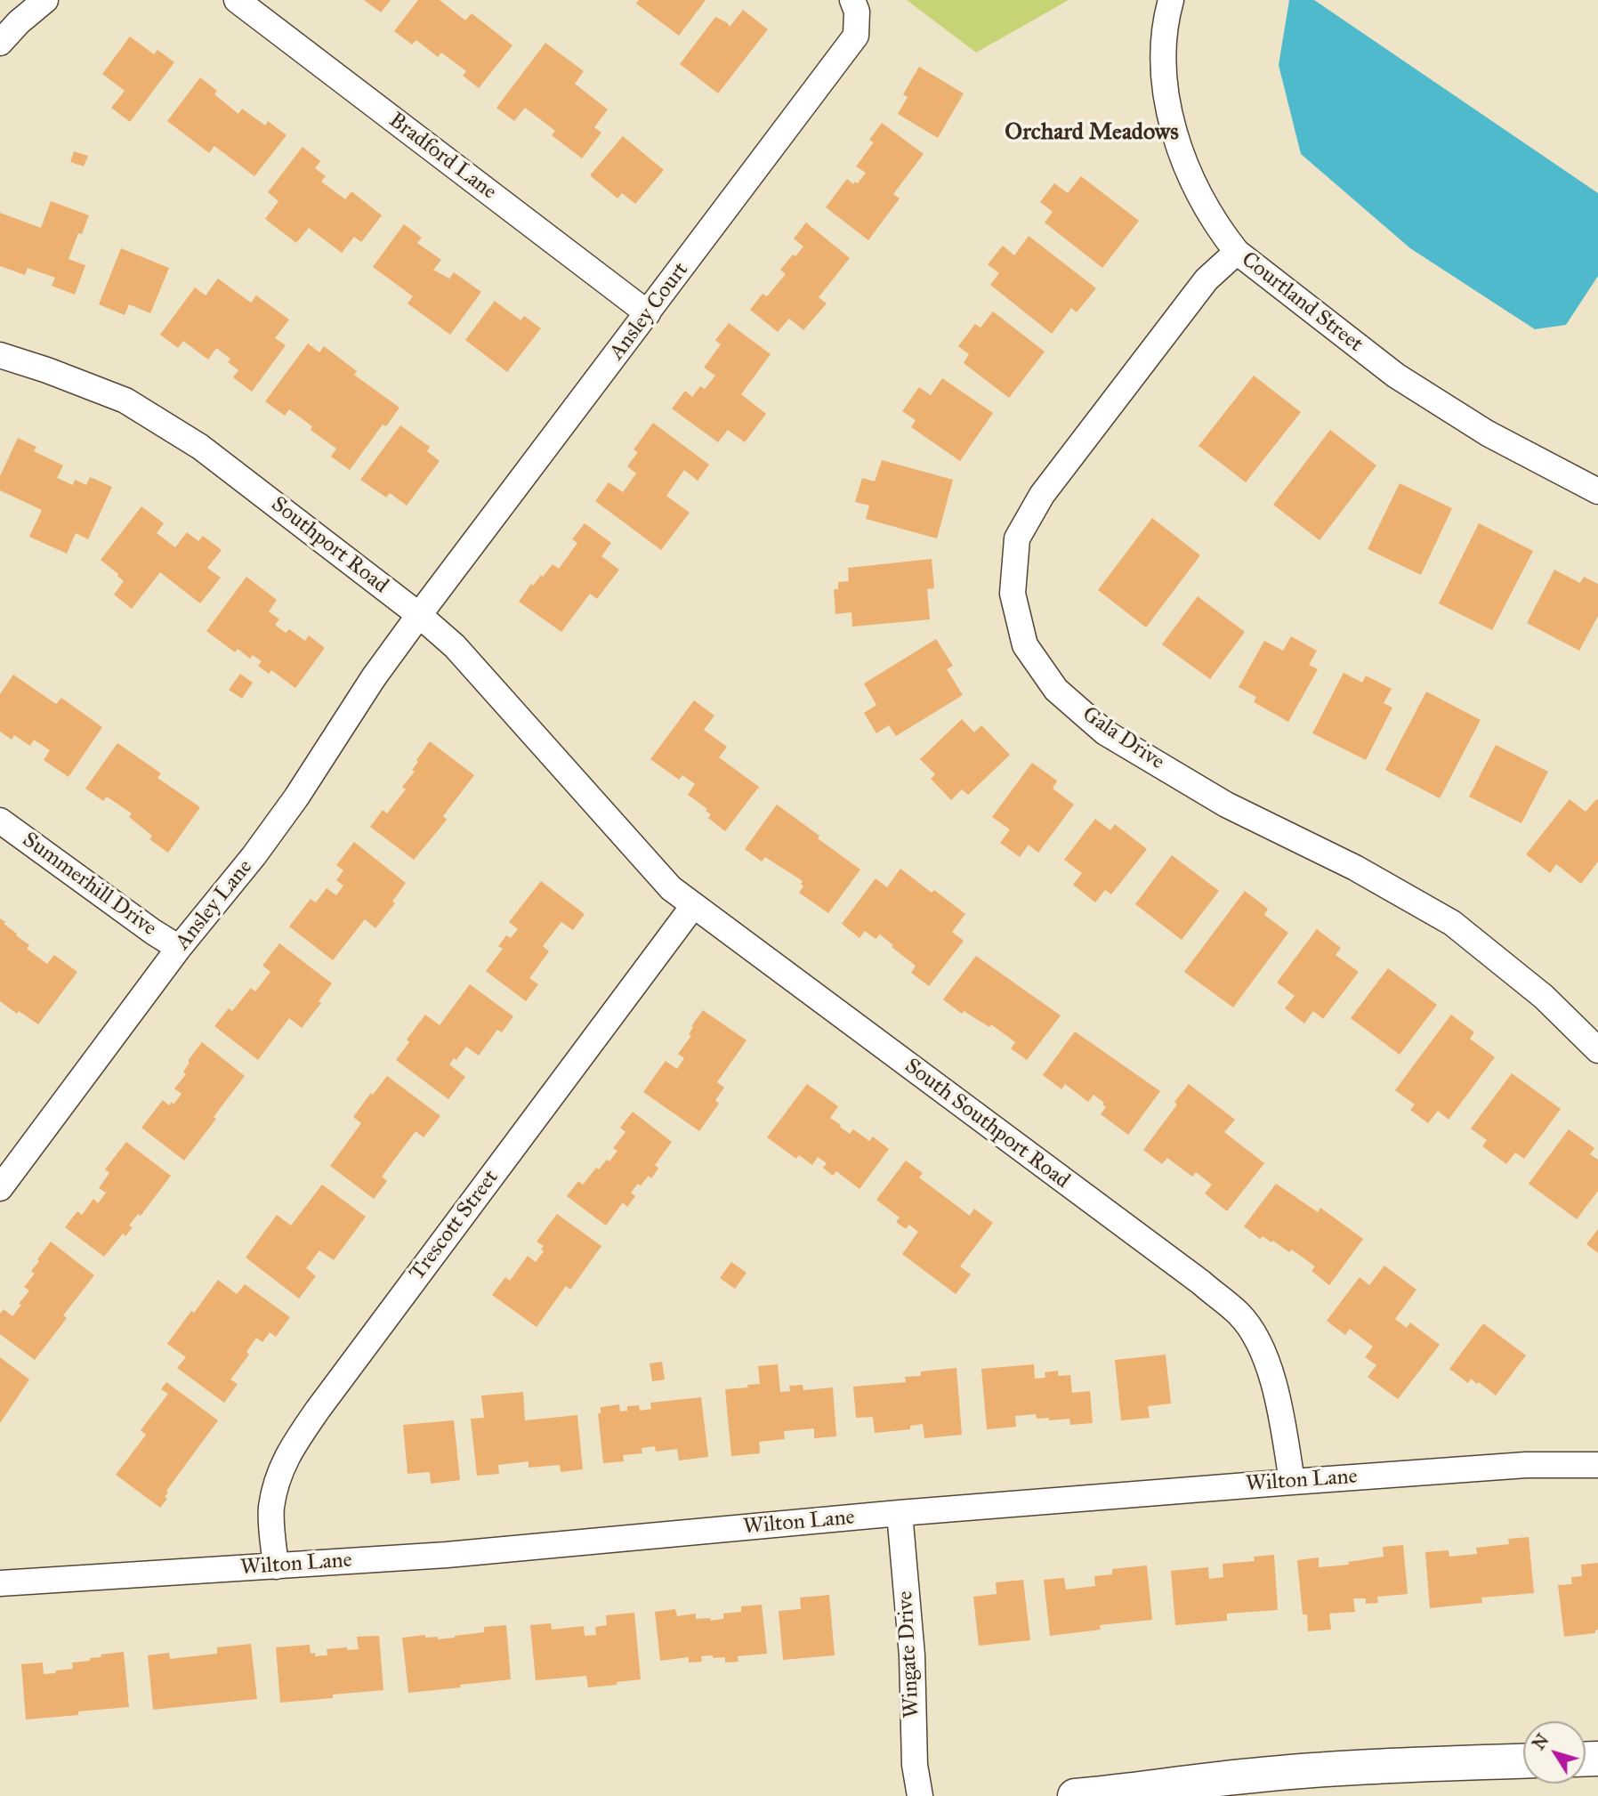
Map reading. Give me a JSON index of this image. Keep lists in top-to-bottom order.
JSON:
{
  "streets": {
    "street": [
      "Bradford Lane",
      "Courtland Street",
      "Ansley Court",
      "Southport Road",
      "Gala Drive",
      "Summerhill Drive",
      "Ansley Lane",
      "South Southport Road",
      "Trescott Street",
      "Wilton Lane",
      "Wingate Drive"
    ]
  },
  "crossings": [
    ["Bradford Lane", "Ansley Court"],
    ["Courtland Street", "Gala Drive"],
    ["Ansley Court", "Southport Road"],
    ["Ansley Court", "Ansley Lane"],
    ["Southport Road", "Ansley Lane"],
    ["Southport Road", "South Southport Road"],
    ["Summerhill Drive", "Ansley Lane"],
    ["South Southport Road", "Trescott Street"],
    ["South Southport Road", "Wilton Lane"],
    ["Trescott Street", "Wilton Lane"],
    ["Wilton Lane", "Wingate Drive"]
  ],
  "districts": ["Orchard Meadows"],
  "north": "top left"
}
